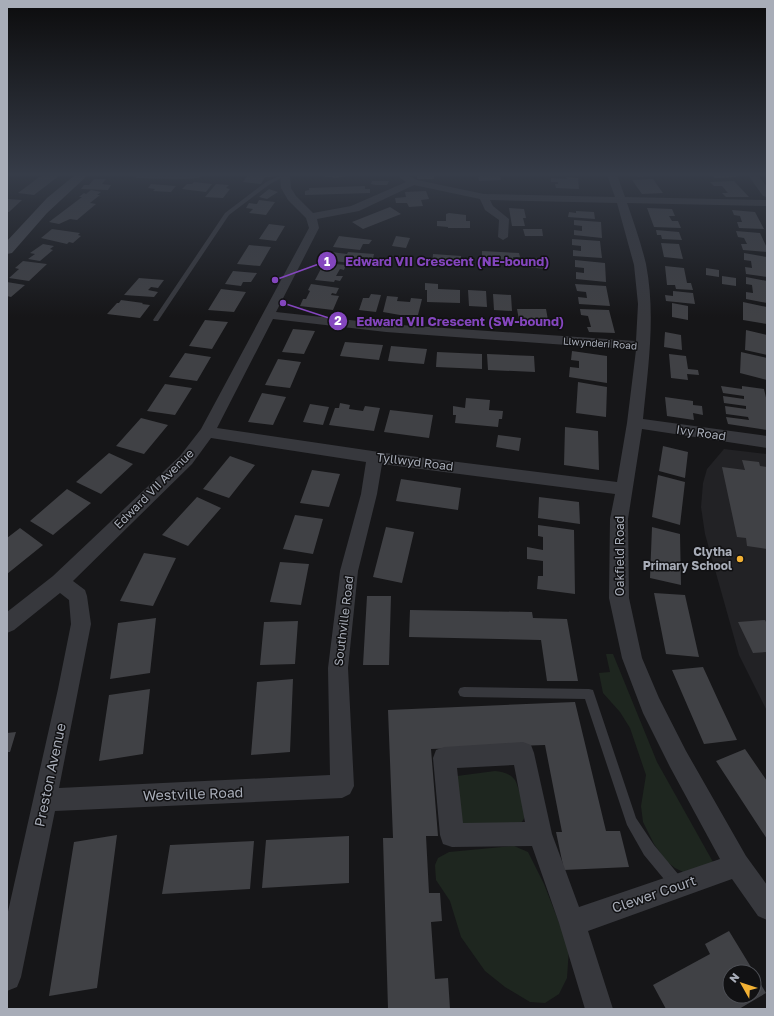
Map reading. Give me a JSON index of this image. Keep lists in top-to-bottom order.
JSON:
{
  "streets": {
    "street": [
      "Llwynderi Road",
      "Ivy Road",
      "Tyllwyd Road",
      "Edward VII Avenue",
      "Oakfield Road",
      "Southville Road",
      "Preston Avenue",
      "Westville Road",
      "Clewer Court"
    ]
  },
  "crossings": [
    ["Llwynderi Road", "Edward VII Avenue"],
    ["Llwynderi Road", "Oakfield Road"],
    ["Ivy Road", "Oakfield Road"],
    ["Tyllwyd Road", "Edward VII Avenue"],
    ["Tyllwyd Road", "Oakfield Road"],
    ["Tyllwyd Road", "Southville Road"],
    ["Edward VII Avenue", "Preston Avenue"],
    ["Oakfield Road", "Clewer Court"],
    ["Southville Road", "Westville Road"],
    ["Preston Avenue", "Westville Road"]
  ],
  "places": ["Edward VII Crescent (NE-bound)", "Edward VII Crescent (SW-bound)", "Clytha Primary School"],
  "north": "top left"
}
